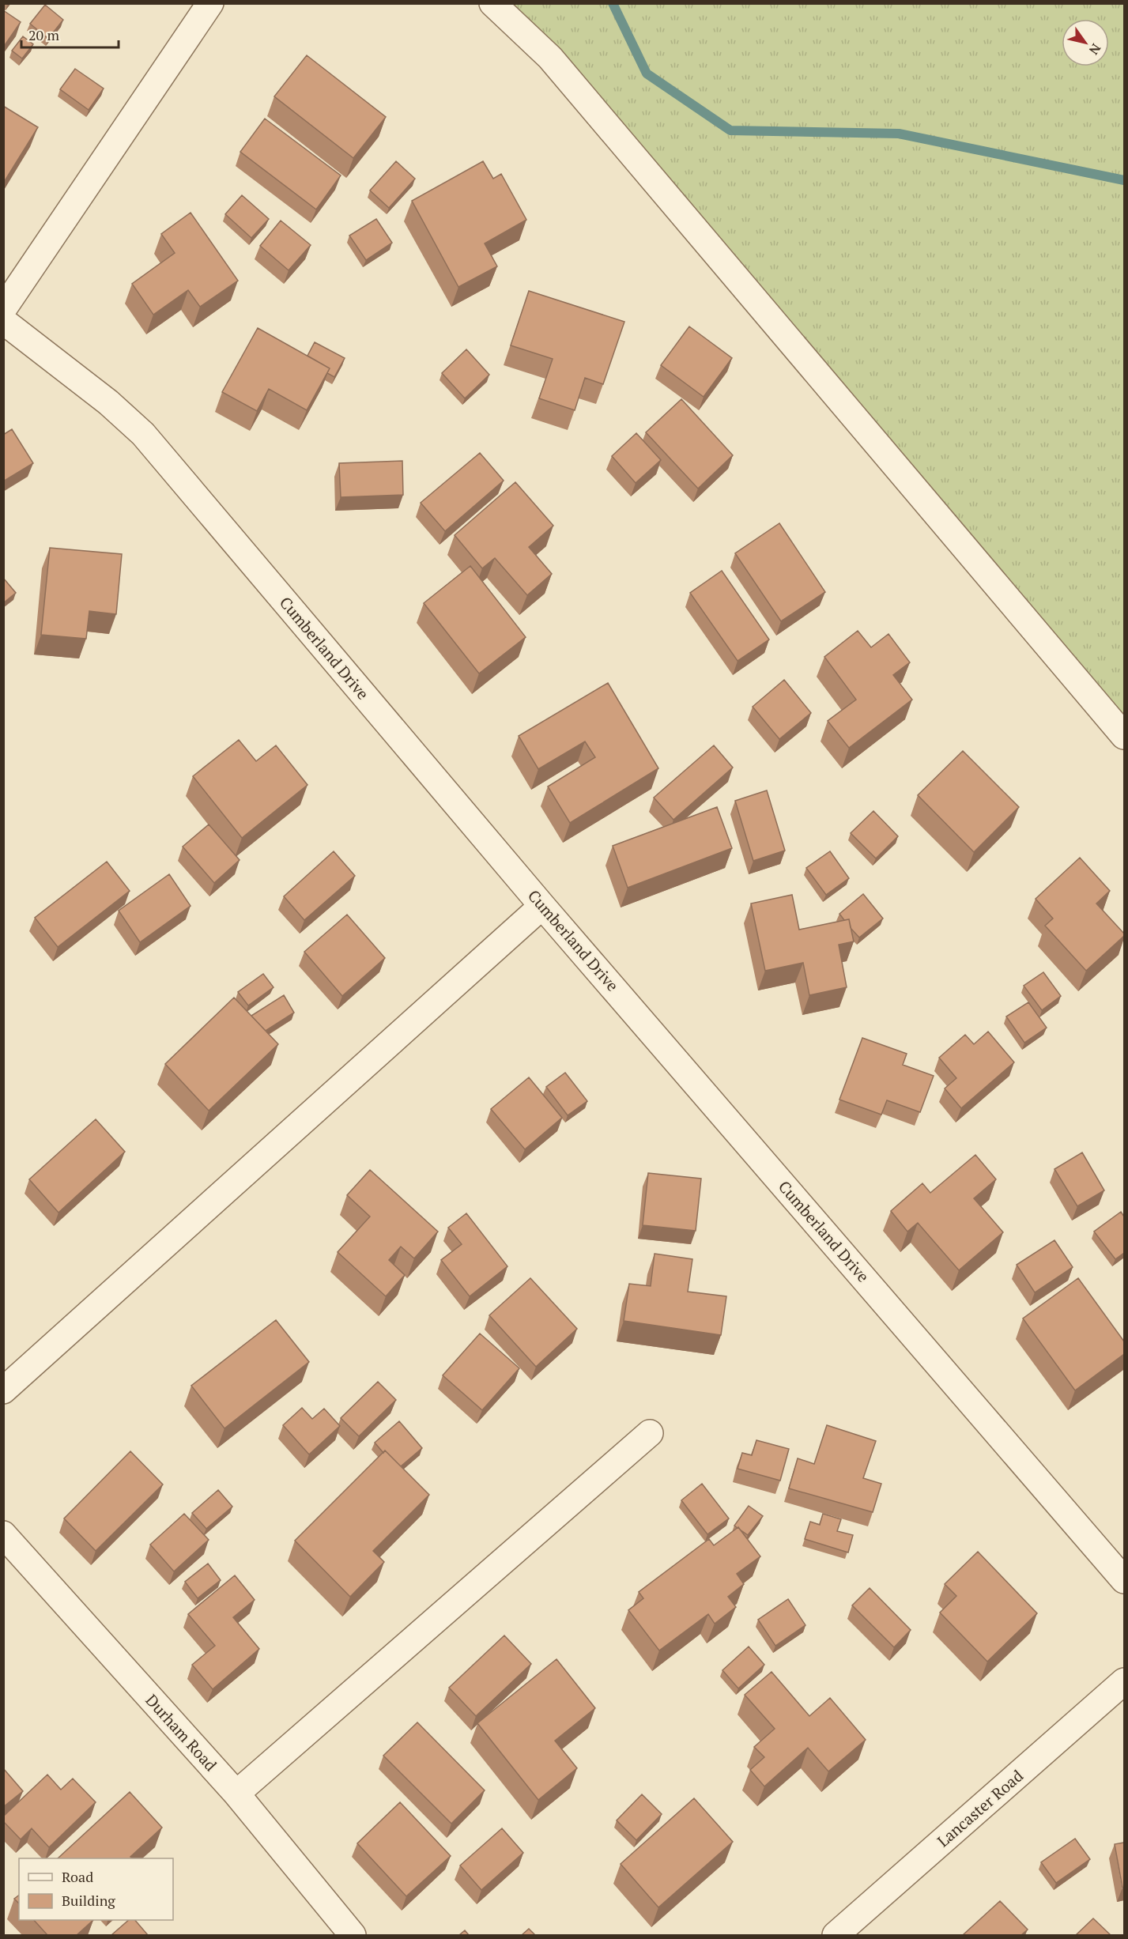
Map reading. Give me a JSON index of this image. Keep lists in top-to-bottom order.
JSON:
{
  "streets": {
    "street": ["Cumberland Drive", "Durham Road", "Lancaster Road"]
  },
  "legend": ["Road", "Building"],
  "scale_bar": "20 m",
  "north": "bottom right"
}
